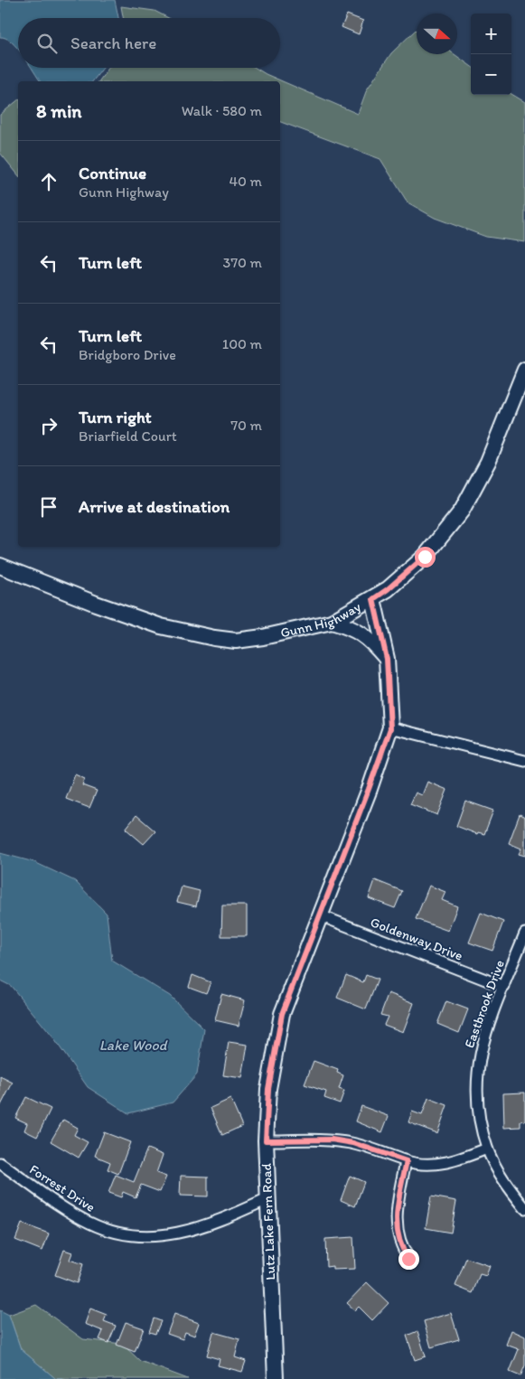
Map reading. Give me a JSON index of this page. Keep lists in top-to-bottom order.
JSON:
{
  "streets": {
    "main road": ["Gunn Highway", "Lutz Lake Fern Road"],
    "street": ["Goldenway Drive", "Eastbrook Drive", "Forrest Drive"]
  },
  "crossings": [
    ["Gunn Highway", "Lutz Lake Fern Road"],
    ["Goldenway Drive", "Eastbrook Drive"],
    ["Goldenway Drive", "Lutz Lake Fern Road"],
    ["Forrest Drive", "Lutz Lake Fern Road"]
  ],
  "water": ["Lake Wood"],
  "north": "right",
  "page": {
    "map_buttons": ["+", "−"],
    "search": "Search here",
    "heading": ["8 min", "Walk · 580 m"],
    "list": [
      ["Continue", "Gunn Highway", "40 m"],
      ["Turn left", "370 m"],
      ["Turn left", "Bridgboro Drive", "100 m"],
      ["Turn right", "Briarfield Court", "70 m"],
      "Arrive at destination"
    ]
  }
}
